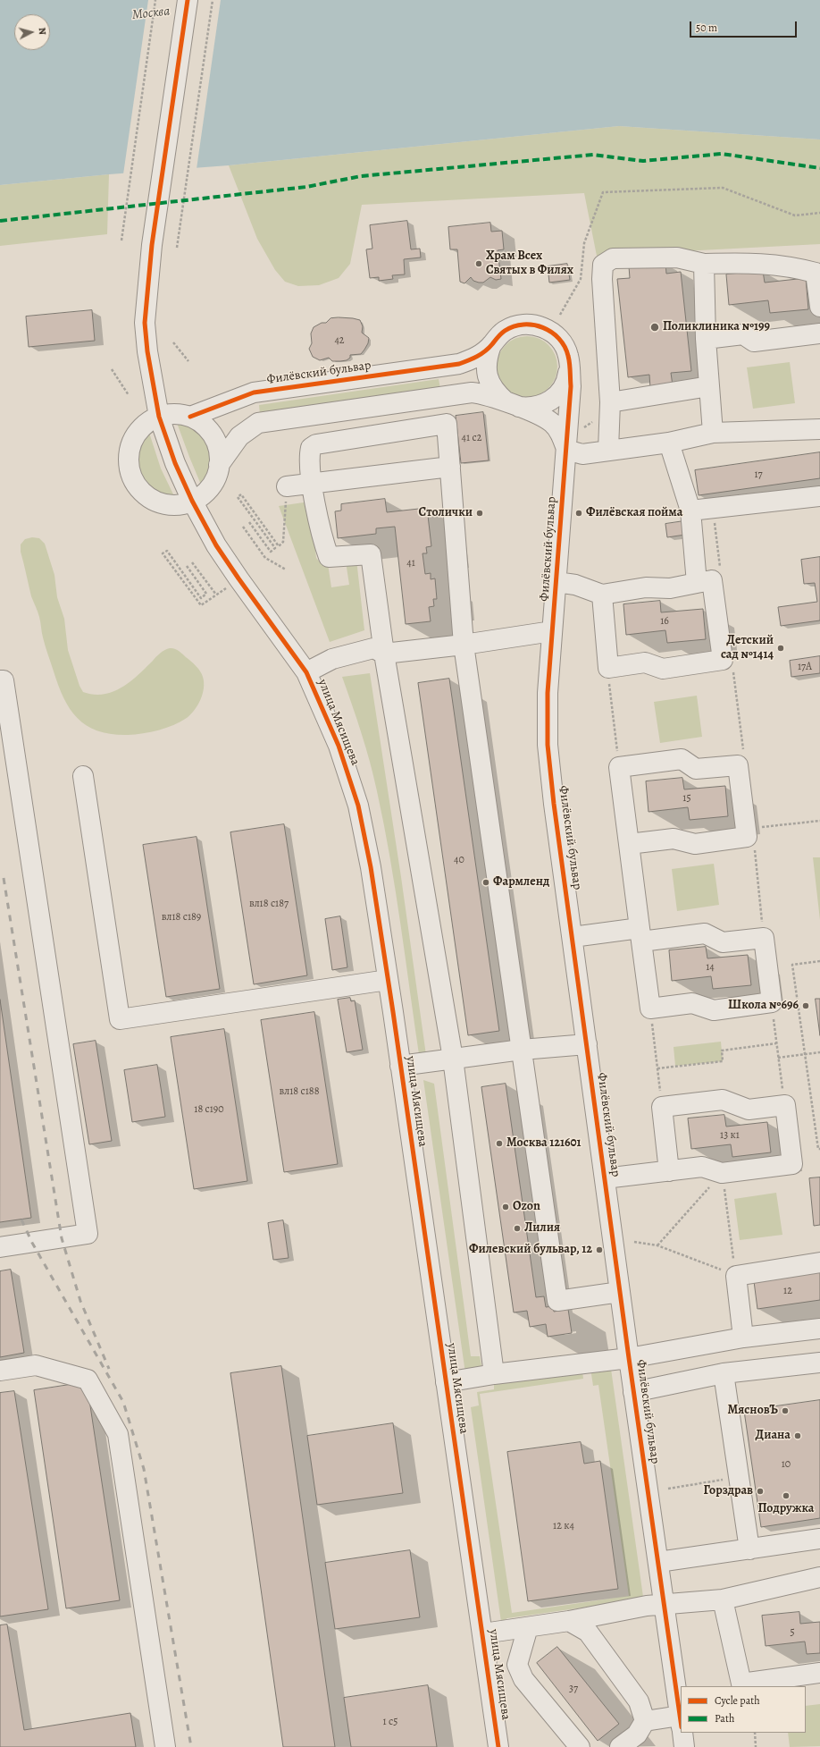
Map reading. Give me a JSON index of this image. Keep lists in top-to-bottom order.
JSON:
{
  "streets": {
    "street": ["Филёвский бульвар", "улица Мясищева"]
  },
  "water": ["Москва"],
  "places": [
    "Храм Всех Святых в Филях",
    "Поликлиника №199",
    "Столички",
    "Филёвская пойма",
    "Детский сад №1414",
    "Фармленд",
    "Школа №696",
    "Москва 121601",
    "Ozon",
    "Лилия",
    "Филевский бульвар, 12",
    "МясновЪ",
    "Диана",
    "Горздрав",
    "Подружка"
  ],
  "house_numbers": [
    "42",
    "41 с2",
    "17",
    "41",
    "16",
    "17А",
    "15",
    "40",
    "вл18 с187",
    "вл18 с189",
    "14",
    "вл18 с188",
    "18 с190",
    "13 к1",
    "12",
    "10",
    "12 к4",
    "5",
    "37",
    "1 с5"
  ],
  "legend": ["Cycle path", "Path"],
  "scale_bar": "50 m",
  "north": "right"
}
